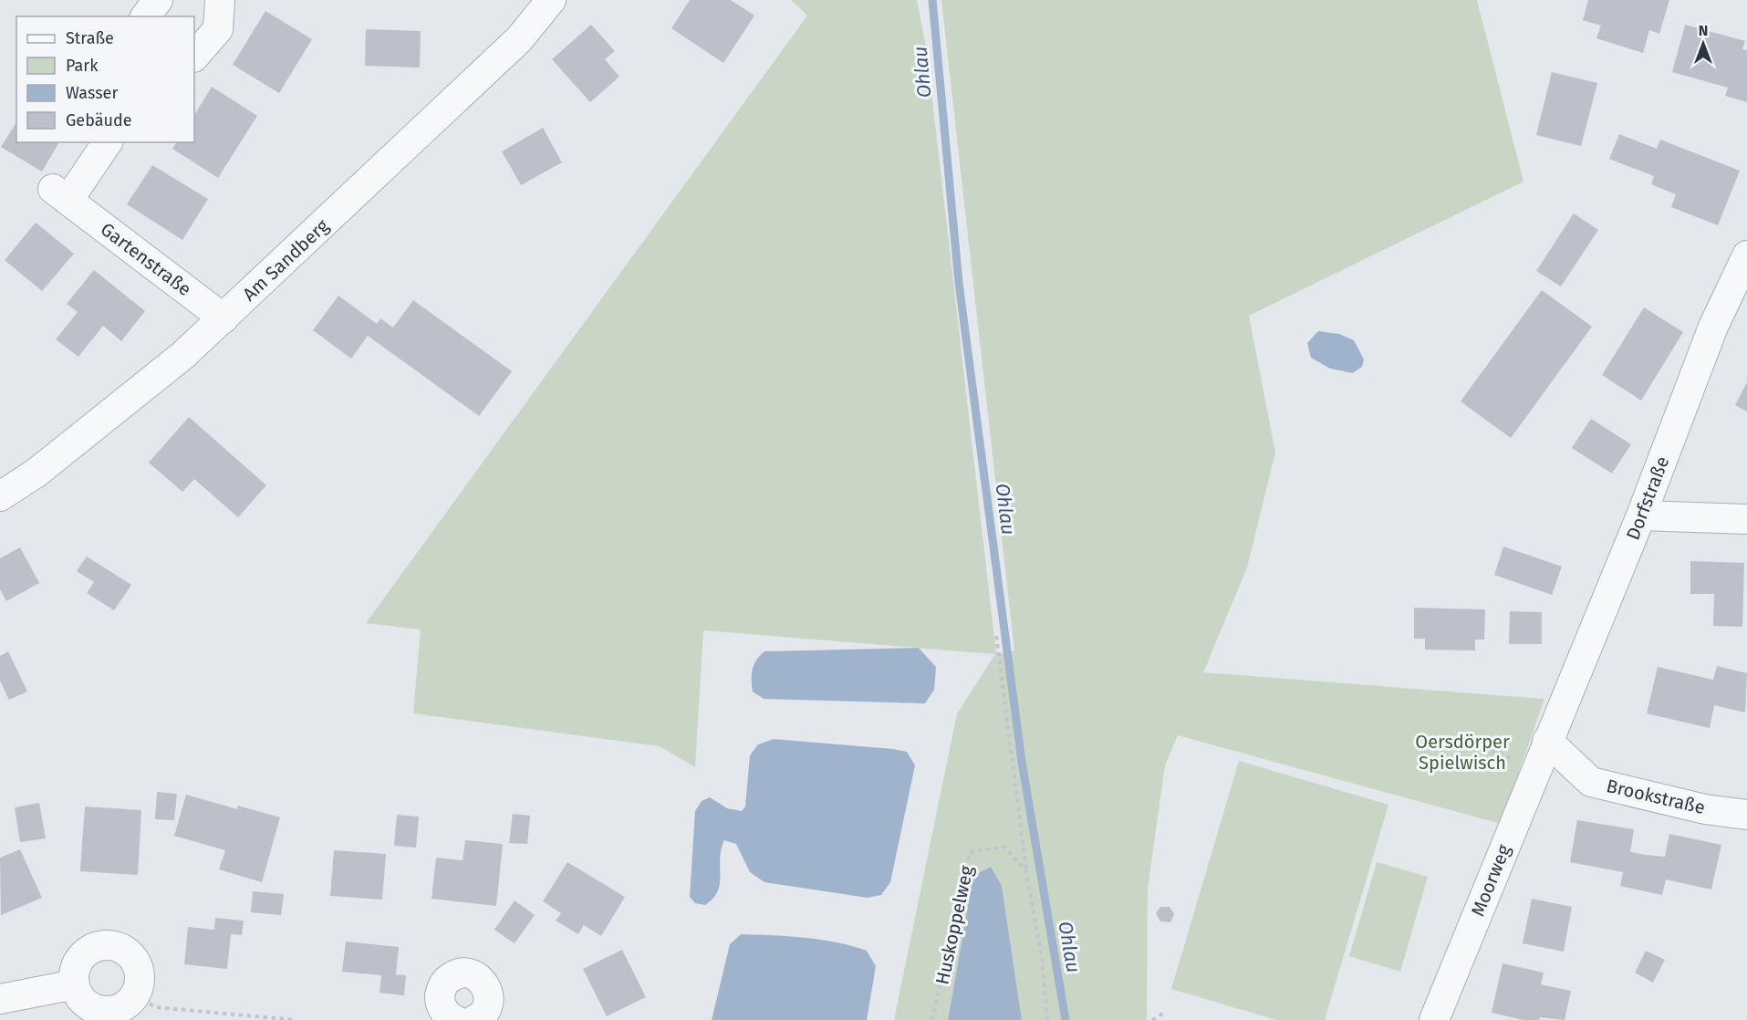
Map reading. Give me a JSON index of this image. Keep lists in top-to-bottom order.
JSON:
{
  "streets": {
    "street": [
      "Gartenstraße",
      "Am Sandberg",
      "Dorfstraße",
      "Brookstraße",
      "Moorweg"
    ],
    "path": ["Huskoppelweg"]
  },
  "crossings": [
    ["Gartenstraße", "Am Sandberg"],
    ["Dorfstraße", "Brookstraße"],
    ["Dorfstraße", "Moorweg"],
    ["Brookstraße", "Moorweg"]
  ],
  "water": ["Ohlau"],
  "parks": ["Oersdörper Spielwisch"],
  "legend": [
    "Straße",
    "Park",
    "Wasser",
    "Gebäude"
  ],
  "north": "top"
}
